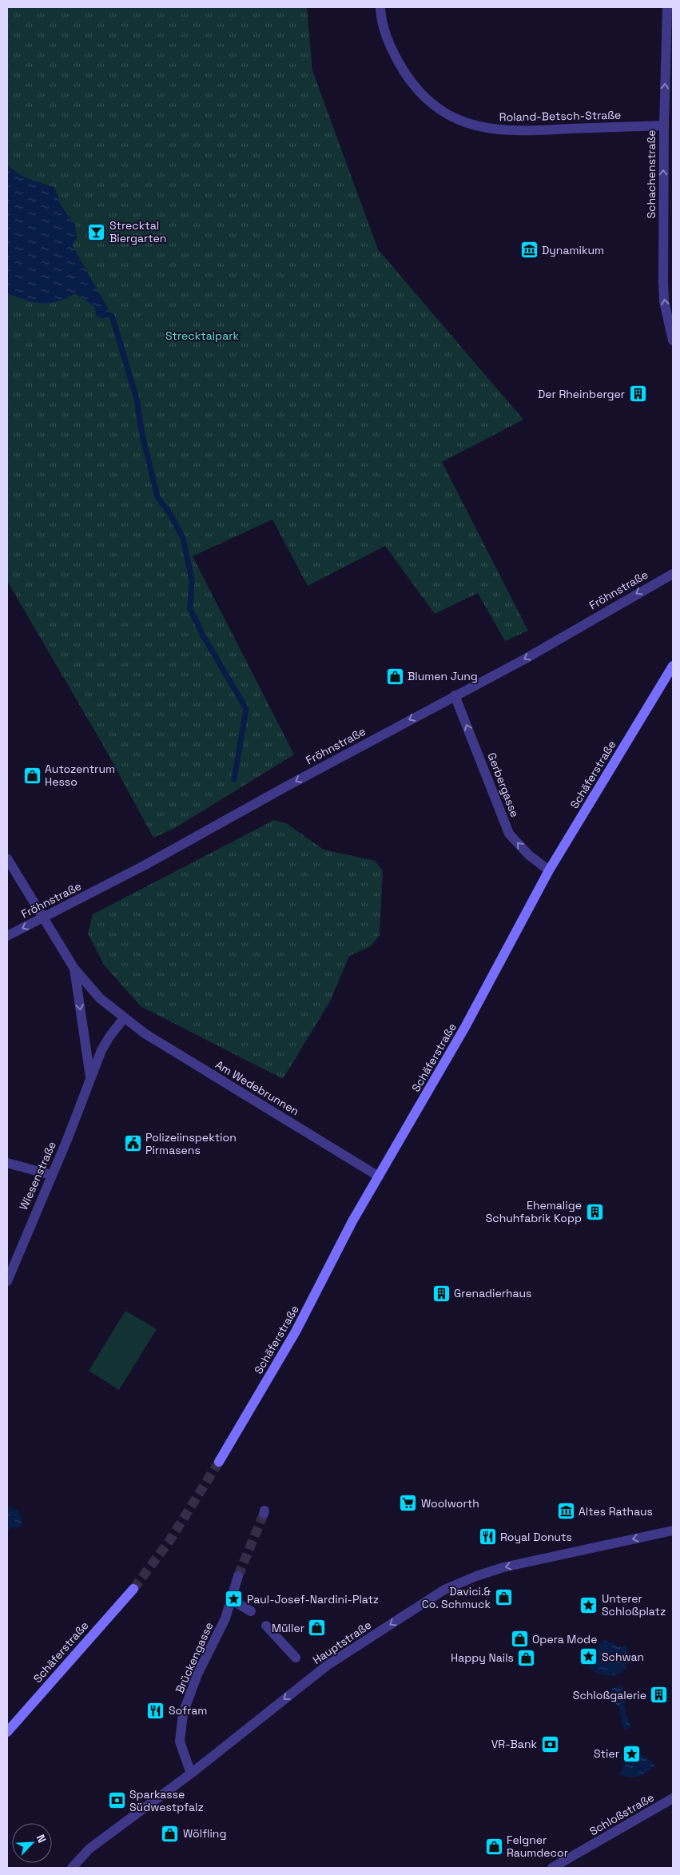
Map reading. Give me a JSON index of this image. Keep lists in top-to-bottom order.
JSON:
{
  "streets": {
    "main road": ["Schäferstraße"],
    "street": [
      "Roland-Betsch-Straße",
      "Schachenstraße",
      "Fröhnstraße",
      "Gerbergasse",
      "Am Wedebrunnen",
      "Wiesenstraße",
      "Hauptstraße",
      "Brückengasse",
      "Schloßstraße"
    ]
  },
  "crossings": [
    ["Roland-Betsch-Straße", "Schachenstraße"],
    ["Fröhnstraße", "Gerbergasse"],
    ["Schäferstraße", "Gerbergasse"],
    ["Schäferstraße", "Am Wedebrunnen"],
    ["Am Wedebrunnen", "Wiesenstraße"],
    ["Hauptstraße", "Brückengasse"]
  ],
  "one_way": [
    "Schachenstraße",
    "Fröhnstraße",
    "Gerbergasse",
    "Hauptstraße"
  ],
  "parks": ["Strecktalpark"],
  "places": {
    "bar": ["Strecktal Biergarten"],
    "museum": ["Dynamikum", "Altes Rathaus"],
    "building": [
      "Der Rheinberger",
      "Ehemalige Schuhfabrik Kopp",
      "Grenadierhaus",
      "Schloßgalerie"
    ],
    "shop": [
      "Blumen Jung",
      "Autozentrum Hesso",
      "Davici.& Co. Schmuck",
      "Müller",
      "Opera Mode",
      "Happy Nails",
      "Wölfling",
      "Felgner Raumdecor"
    ],
    "public building": ["Polizeiinspektion Pirmasens"],
    "supermarket": ["Woolworth"],
    "restaurant": ["Royal Donuts", "Sofram"],
    "place": [
      "Paul-Josef-Nardini-Platz",
      "Unterer Schloßplatz",
      "Schwan",
      "Stier"
    ],
    "bank": ["VR-Bank", "Sparkasse Südwestpfalz"]
  },
  "north": "top right"
}
